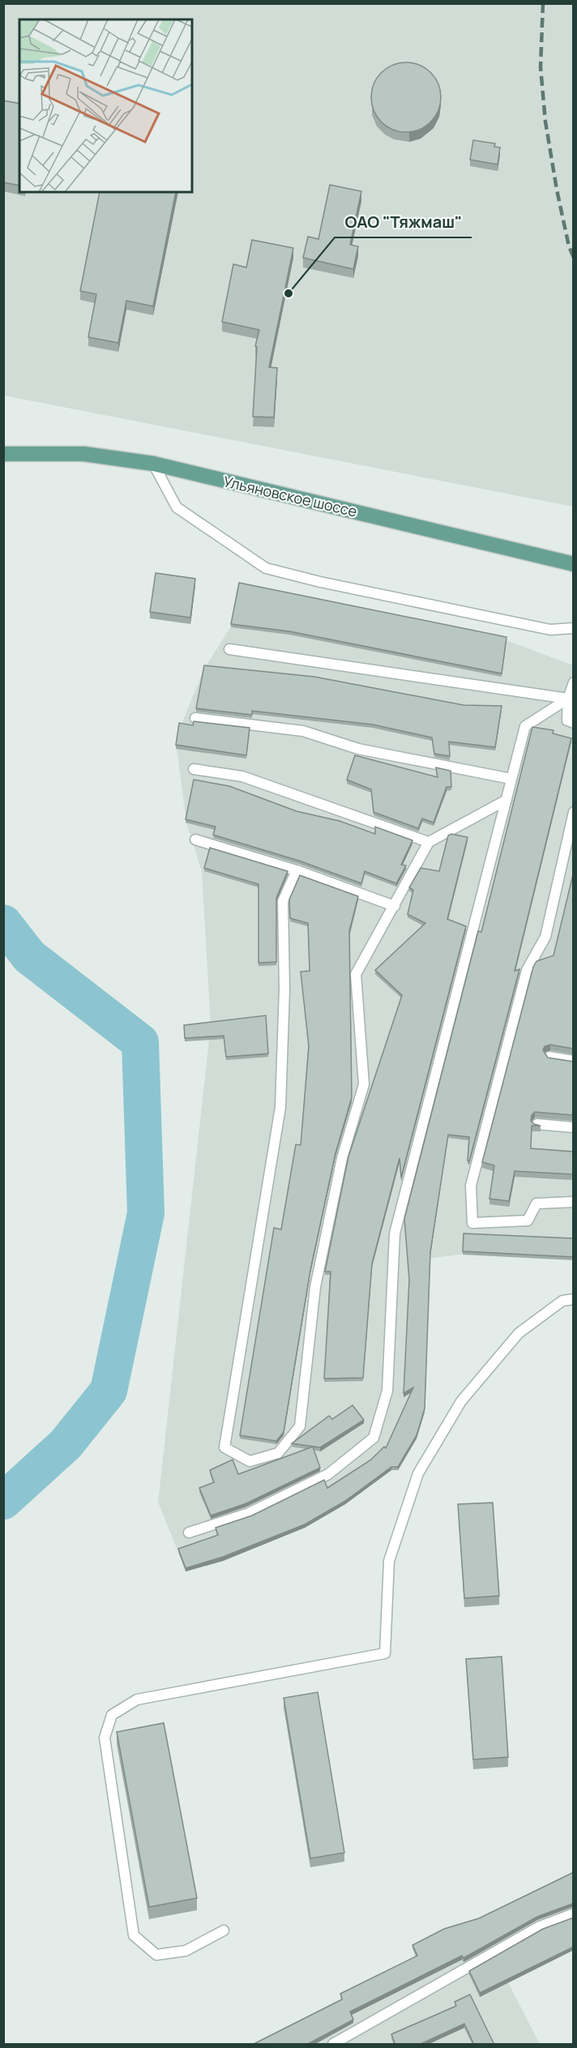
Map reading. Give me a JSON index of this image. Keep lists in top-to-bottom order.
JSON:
{
  "streets": {
    "main road": ["Ульяновское шоссе"]
  },
  "places": ["ОАО \"Тяжмаш\""]
}
